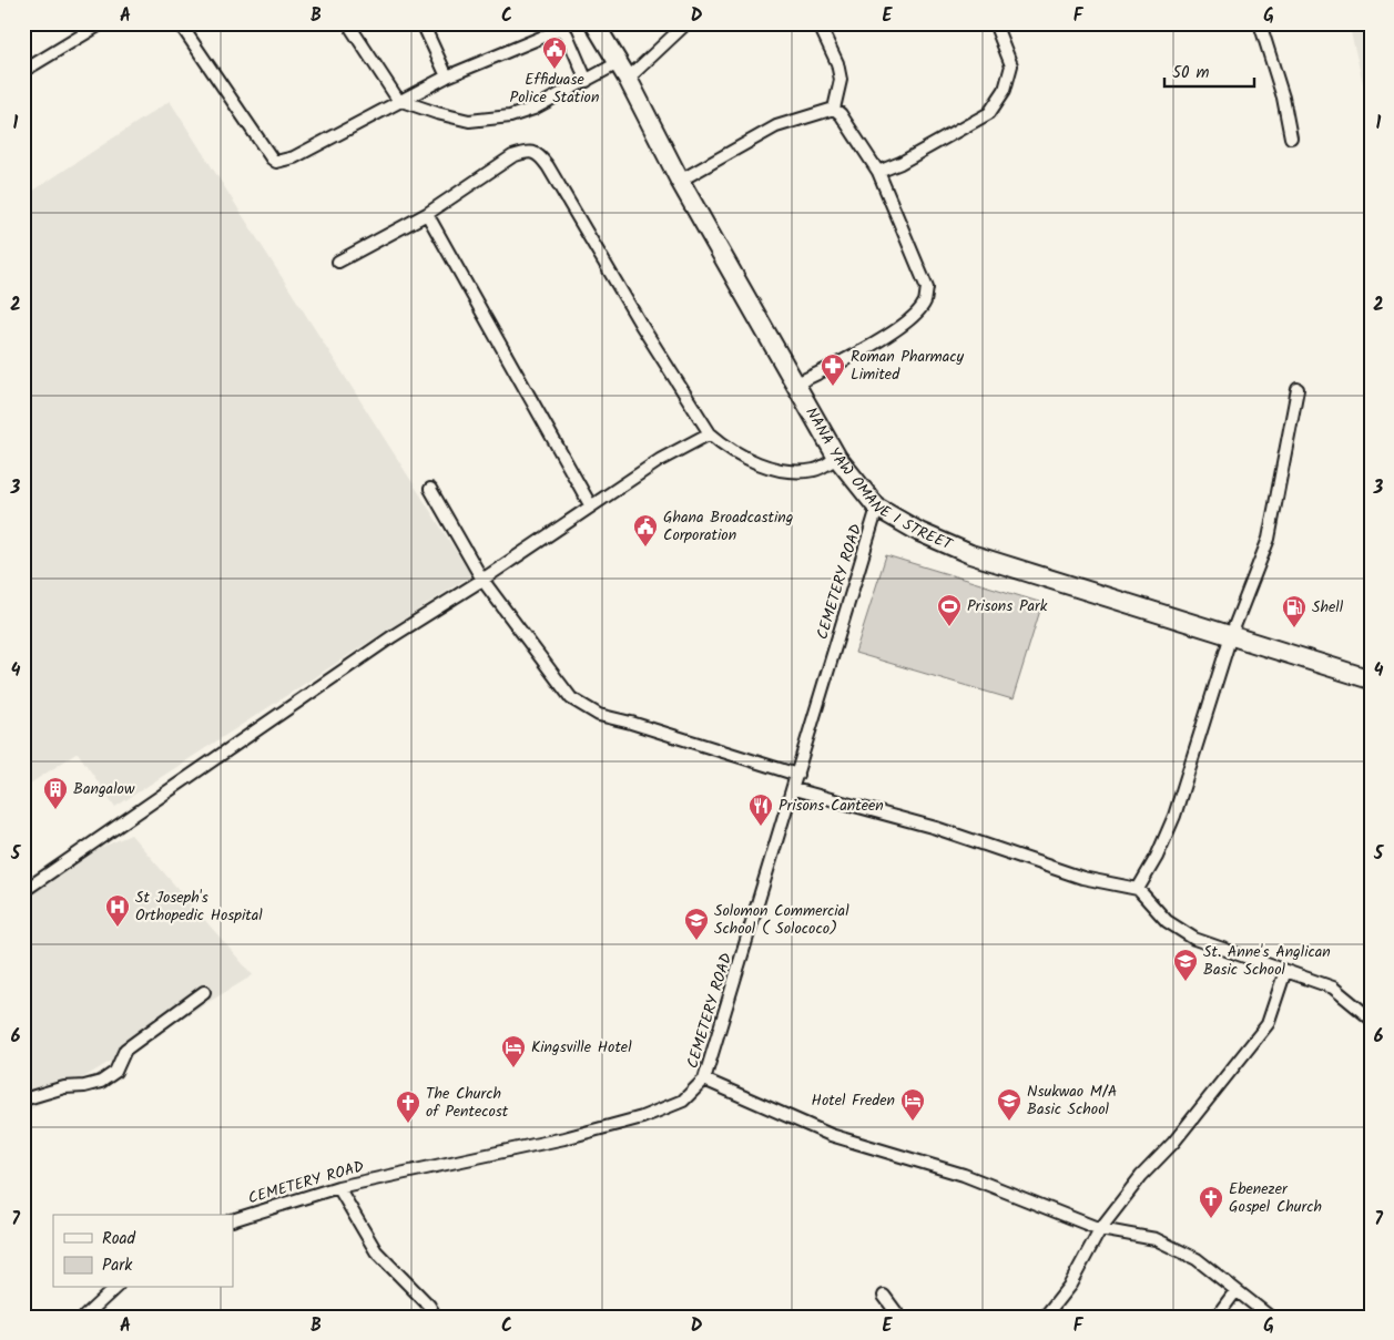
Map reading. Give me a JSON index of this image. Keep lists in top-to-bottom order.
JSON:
{
  "streets": {
    "main road": ["NANA YAW OMANE I STREET"],
    "street": ["CEMETERY ROAD"]
  },
  "crossings": [
    ["NANA YAW OMANE I STREET", "CEMETERY ROAD"]
  ],
  "places": {
    "public building": ["Effiduase Police Station", "Ghana Broadcasting Corporation"],
    "pharmacy": ["Roman Pharmacy Limited"],
    "sports": ["Prisons Park"],
    "fuel station": ["Shell"],
    "building": ["Bangalow"],
    "restaurant": ["Prisons Canteen"],
    "hospital": ["St Joseph's Orthopedic Hospital"],
    "school or university": ["Solomon Commercial School ( Solococo)", "St. Anne's Anglican Basic School", "Nsukwao M/A Basic School"],
    "hotel": ["Kingsville Hotel", "Hotel Freden"],
    "church": ["The Church of Pentecost", "Ebenezer Gospel Church"]
  },
  "legend": ["Road", "Park"],
  "scale_bar": "50 m",
  "grid": {
    "columns": [
      "A",
      "B",
      "C",
      "D",
      "E",
      "F",
      "G"
    ],
    "rows": [
      "1",
      "2",
      "3",
      "4",
      "5",
      "6",
      "7"
    ]
  }
}
